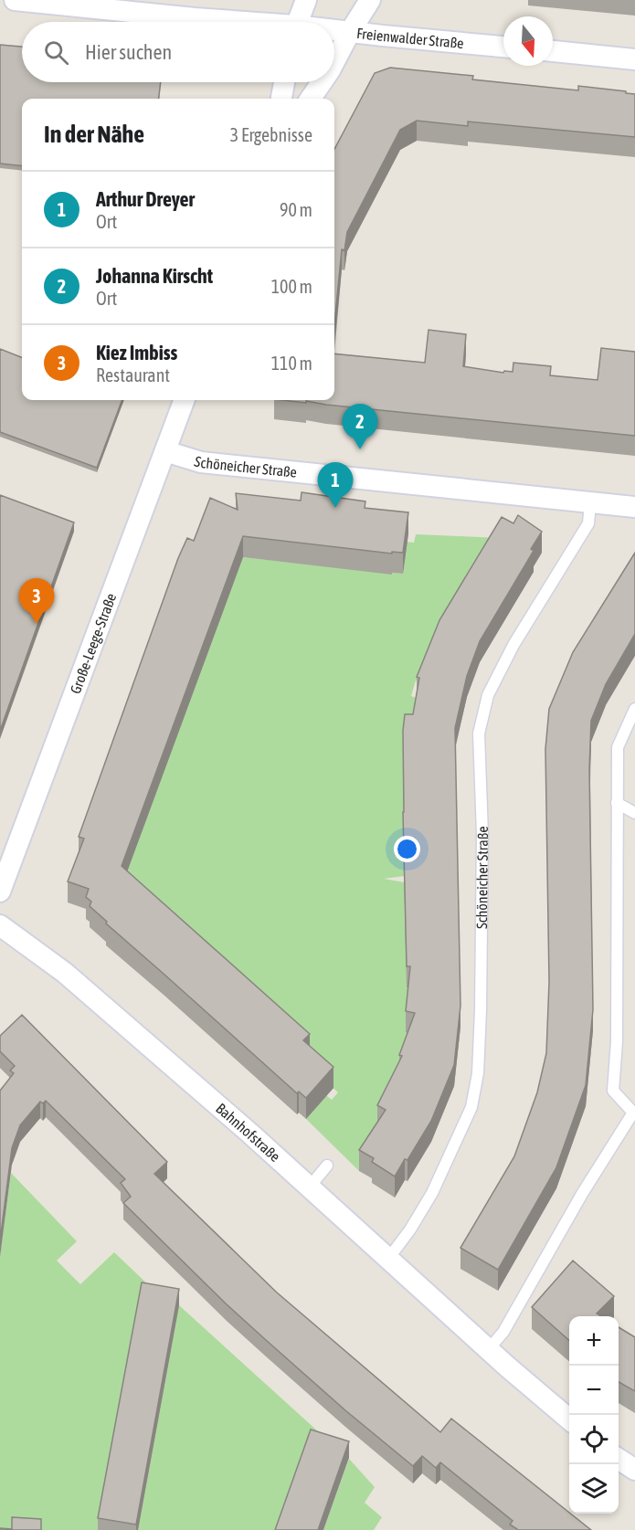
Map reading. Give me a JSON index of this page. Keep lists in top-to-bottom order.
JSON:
{
  "streets": {
    "street": [
      "Freienwalder Straße",
      "Schöneicher Straße",
      "Große-Leege-Straße",
      "Bahnhofstraße"
    ]
  },
  "crossings": [
    ["Schöneicher Straße", "Große-Leege-Straße"],
    ["Schöneicher Straße", "Bahnhofstraße"]
  ],
  "north": "bottom",
  "page": {
    "search": "Hier suchen",
    "heading": ["In der Nähe", "3 Ergebnisse"],
    "list": [
      {
        "mark": "1",
        "name": "Arthur Dreyer",
        "note": "Ort",
        "value": "90 m"
      },
      {
        "mark": "2",
        "name": "Johanna Kirscht",
        "note": "Ort",
        "value": "100 m"
      },
      {
        "mark": "3",
        "name": "Kiez Imbiss",
        "note": "Restaurant",
        "value": "110 m"
      }
    ],
    "pins": ["2", "1", "3"],
    "map_buttons": ["+", "−"]
  }
}
